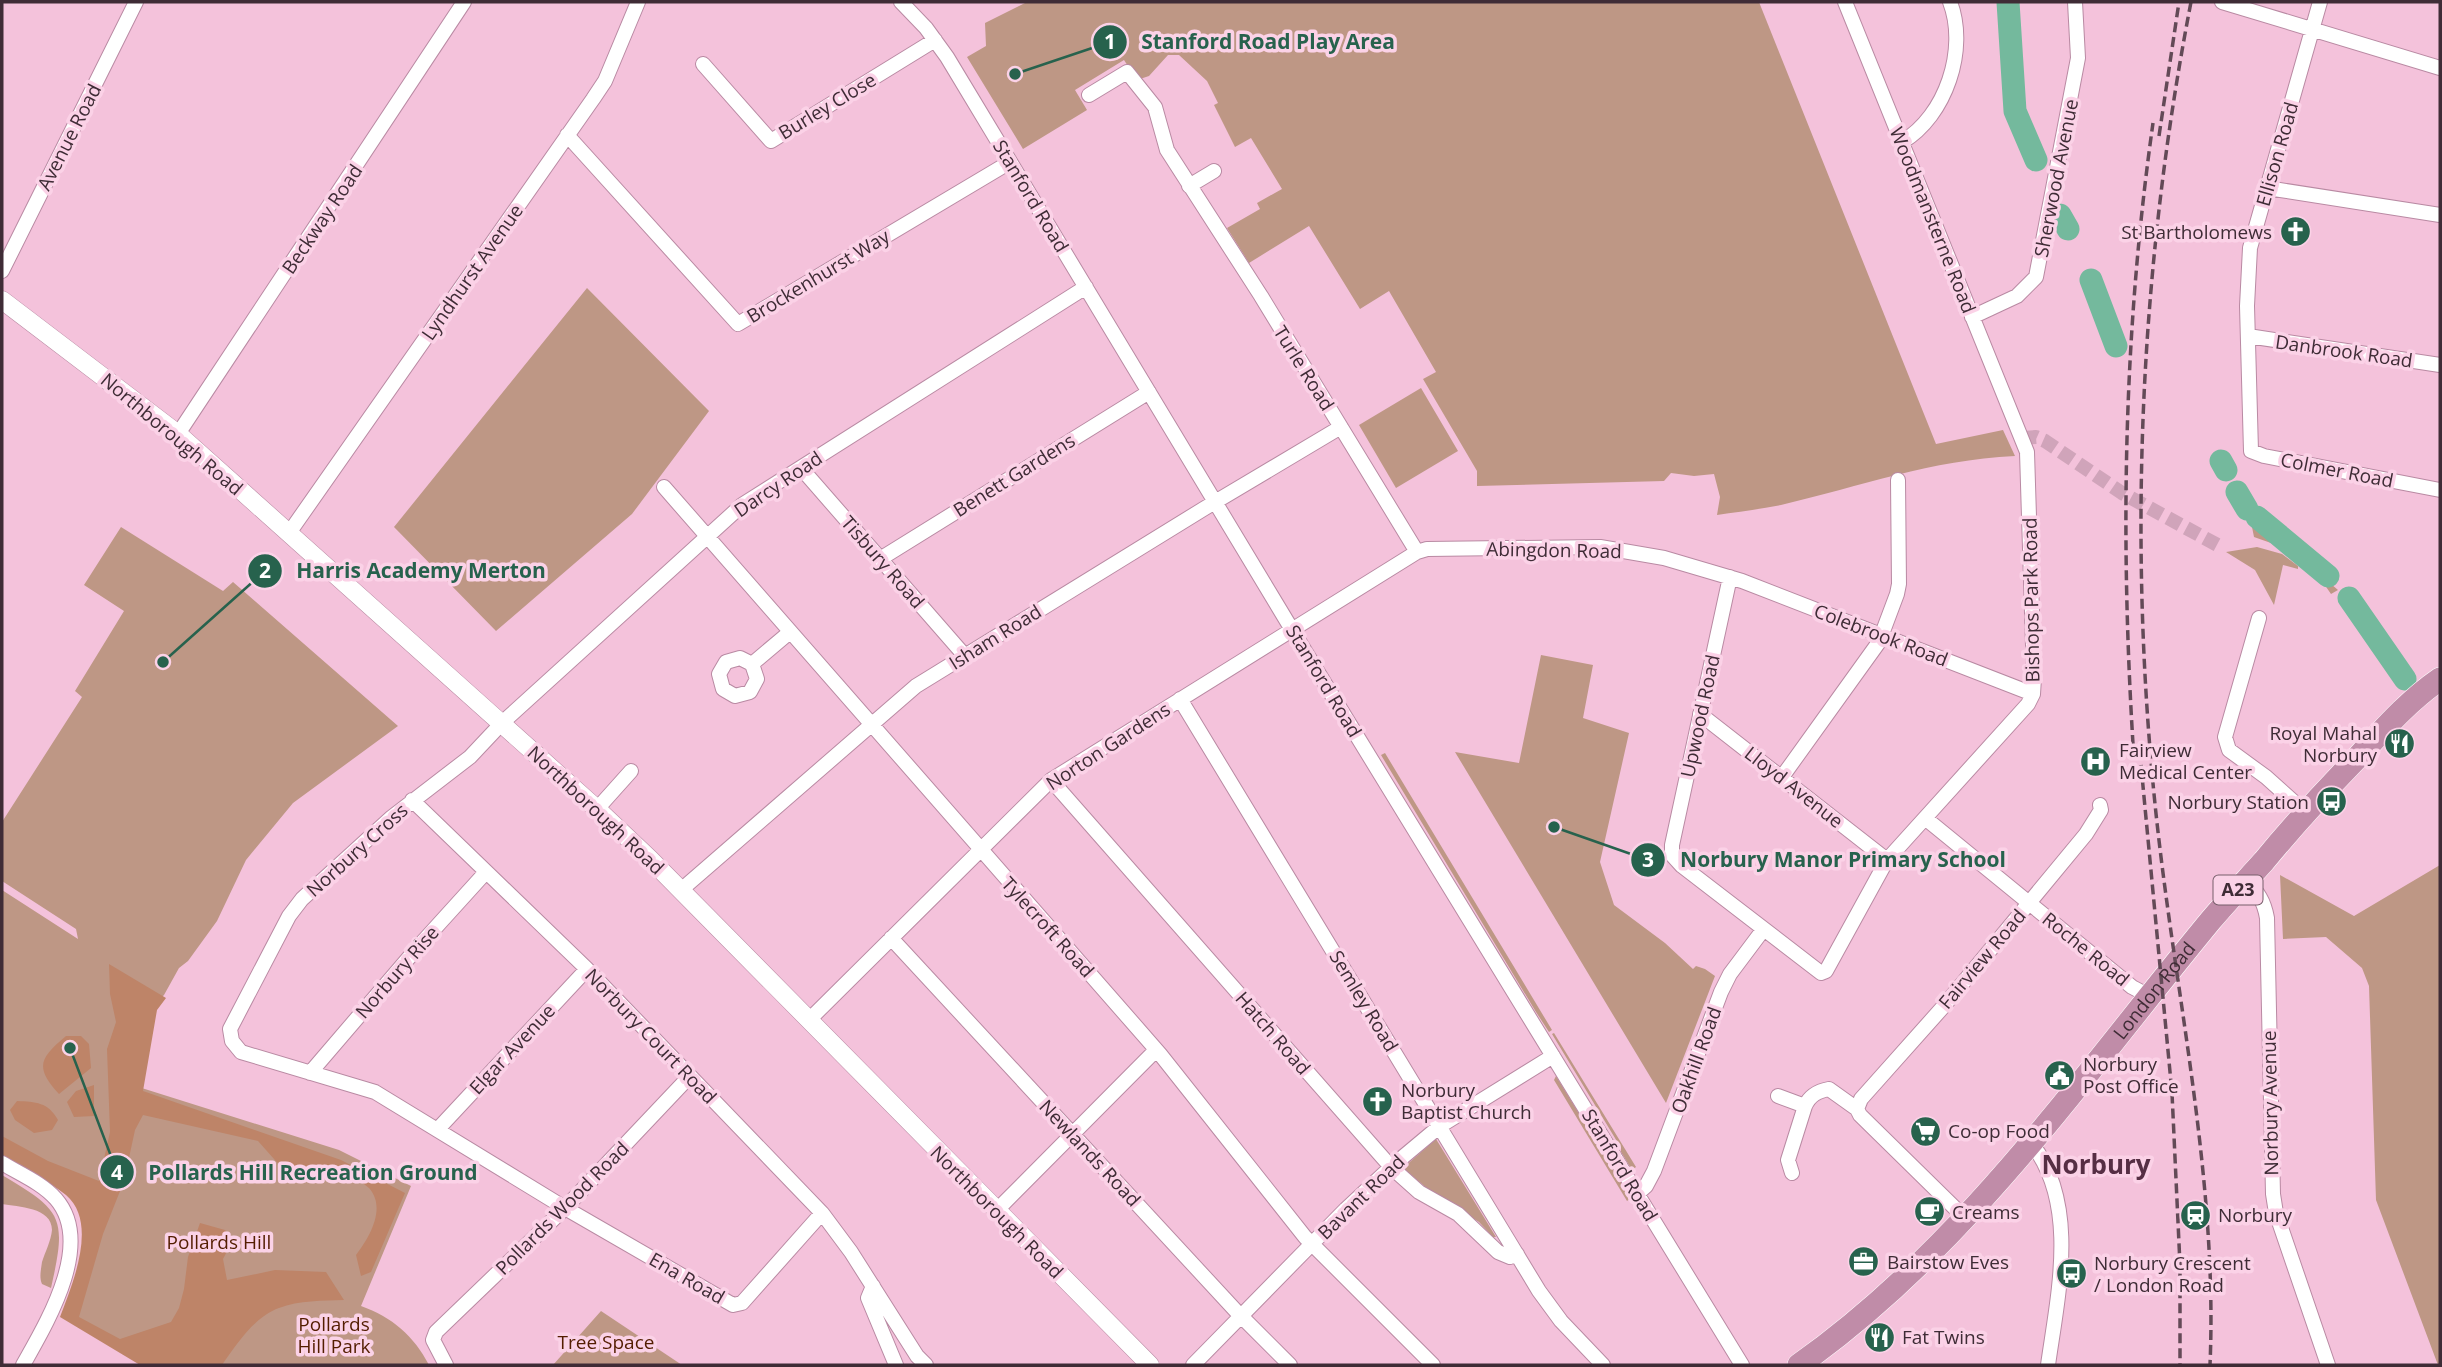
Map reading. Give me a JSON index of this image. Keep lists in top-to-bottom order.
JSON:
{
  "streets": {
    "highway": ["A23", "London Road"],
    "street": [
      "Burley Close",
      "Avenue Road",
      "Ellison Road",
      "Sherwood Avenue",
      "Stanford Road",
      "Beckway Road",
      "Woodmansterne Road",
      "Lyndhurst Avenue",
      "Brockenhurst Way",
      "Danbrook Road",
      "Turle Road",
      "Northborough Road",
      "Colmer Road",
      "Benett Gardens",
      "Darcy Road",
      "Abingdon Road",
      "Tisbury Road",
      "Bishops Park Road",
      "Colebrook Road",
      "Isham Road",
      "Upwood Road",
      "Norton Gardens",
      "Lloyd Avenue",
      "Norbury Cross",
      "Tylecroft Road",
      "Roche Road",
      "Fairview Road",
      "Norbury Rise",
      "Semley Road",
      "Hatch Road",
      "Norbury Court Road",
      "Elgar Avenue",
      "Oakhill Road",
      "Norbury Avenue",
      "Newlands Road",
      "Bavant Road",
      "Pollards Wood Road",
      "Ena Road"
    ]
  },
  "crossings": [
    ["Burley Close", "Stanford Road"],
    ["Ellison Road", "Danbrook Road"],
    ["Ellison Road", "Colmer Road"],
    ["Sherwood Avenue", "Woodmansterne Road"],
    ["Stanford Road", "Brockenhurst Way"],
    ["Stanford Road", "Benett Gardens"],
    ["Stanford Road", "Darcy Road"],
    ["Stanford Road", "Isham Road"],
    ["Stanford Road", "Norton Gardens"],
    ["Stanford Road", "Oakhill Road"],
    ["Stanford Road", "Bavant Road"],
    ["Beckway Road", "Northborough Road"],
    ["Woodmansterne Road", "Bishops Park Road"],
    ["Lyndhurst Avenue", "Brockenhurst Way"],
    ["Lyndhurst Avenue", "Northborough Road"],
    ["Turle Road", "Abingdon Road"],
    ["Turle Road", "Isham Road"],
    ["Turle Road", "Norton Gardens"],
    ["Northborough Road", "Darcy Road"],
    ["Northborough Road", "Isham Road"],
    ["Northborough Road", "Norton Gardens"],
    ["Northborough Road", "Norbury Cross"],
    ["Benett Gardens", "Tisbury Road"],
    ["Darcy Road", "Tisbury Road"],
    ["Darcy Road", "Norbury Cross"],
    ["Darcy Road", "Tylecroft Road"],
    ["Abingdon Road", "Colebrook Road"],
    ["Abingdon Road", "Upwood Road"],
    ["Abingdon Road", "Norton Gardens"],
    ["Tisbury Road", "Isham Road"],
    ["Bishops Park Road", "Colebrook Road"],
    ["Bishops Park Road", "Upwood Road"],
    ["Bishops Park Road", "Lloyd Avenue"],
    ["Bishops Park Road", "Roche Road"],
    ["Bishops Park Road", "Oakhill Road"],
    ["Colebrook Road", "Upwood Road"],
    ["Isham Road", "Tylecroft Road"],
    ["Upwood Road", "Lloyd Avenue"],
    ["Upwood Road", "Oakhill Road"],
    ["Norton Gardens", "Tylecroft Road"],
    ["Norton Gardens", "Semley Road"],
    ["Norton Gardens", "Hatch Road"],
    ["Norton Gardens", "Newlands Road"],
    ["Norbury Cross", "Norbury Rise"],
    ["Norbury Cross", "Norbury Court Road"],
    ["Tylecroft Road", "Bavant Road"],
    ["Roche Road", "Fairview Road"],
    ["Roche Road", "London Road"],
    ["Norbury Rise", "Norbury Court Road"],
    ["London Road", "Norbury Avenue"],
    ["Semley Road", "Hatch Road"],
    ["Semley Road", "Bavant Road"],
    ["Hatch Road", "Bavant Road"],
    ["Norbury Court Road", "Elgar Avenue"],
    ["Norbury Court Road", "Pollards Wood Road"],
    ["Norbury Court Road", "Ena Road"],
    ["Newlands Road", "Bavant Road"],
    ["Pollards Wood Road", "Ena Road"]
  ],
  "districts": ["Norbury"],
  "parks": ["Pollards Hill", "Pollards Hill Park", "Tree Space"],
  "places": {
    "other": [
      "Stanford Road Play Area",
      "Harris Academy Merton",
      "Norbury Manor Primary School",
      "Pollards Hill Recreation Ground"
    ],
    "church": ["St Bartholomews", "Norbury Baptist Church"],
    "restaurant": ["Royal Mahal Norbury", "Fat Twins"],
    "hospital": ["Fairview Medical Center"],
    "bus stop": ["Norbury Station", "Norbury Crescent / London Road"],
    "public building": ["Norbury Post Office"],
    "supermarket": ["Co-op Food"],
    "cafe": ["Creams"],
    "station": ["Norbury"],
    "office": ["Bairstow Eves"]
  }
}
